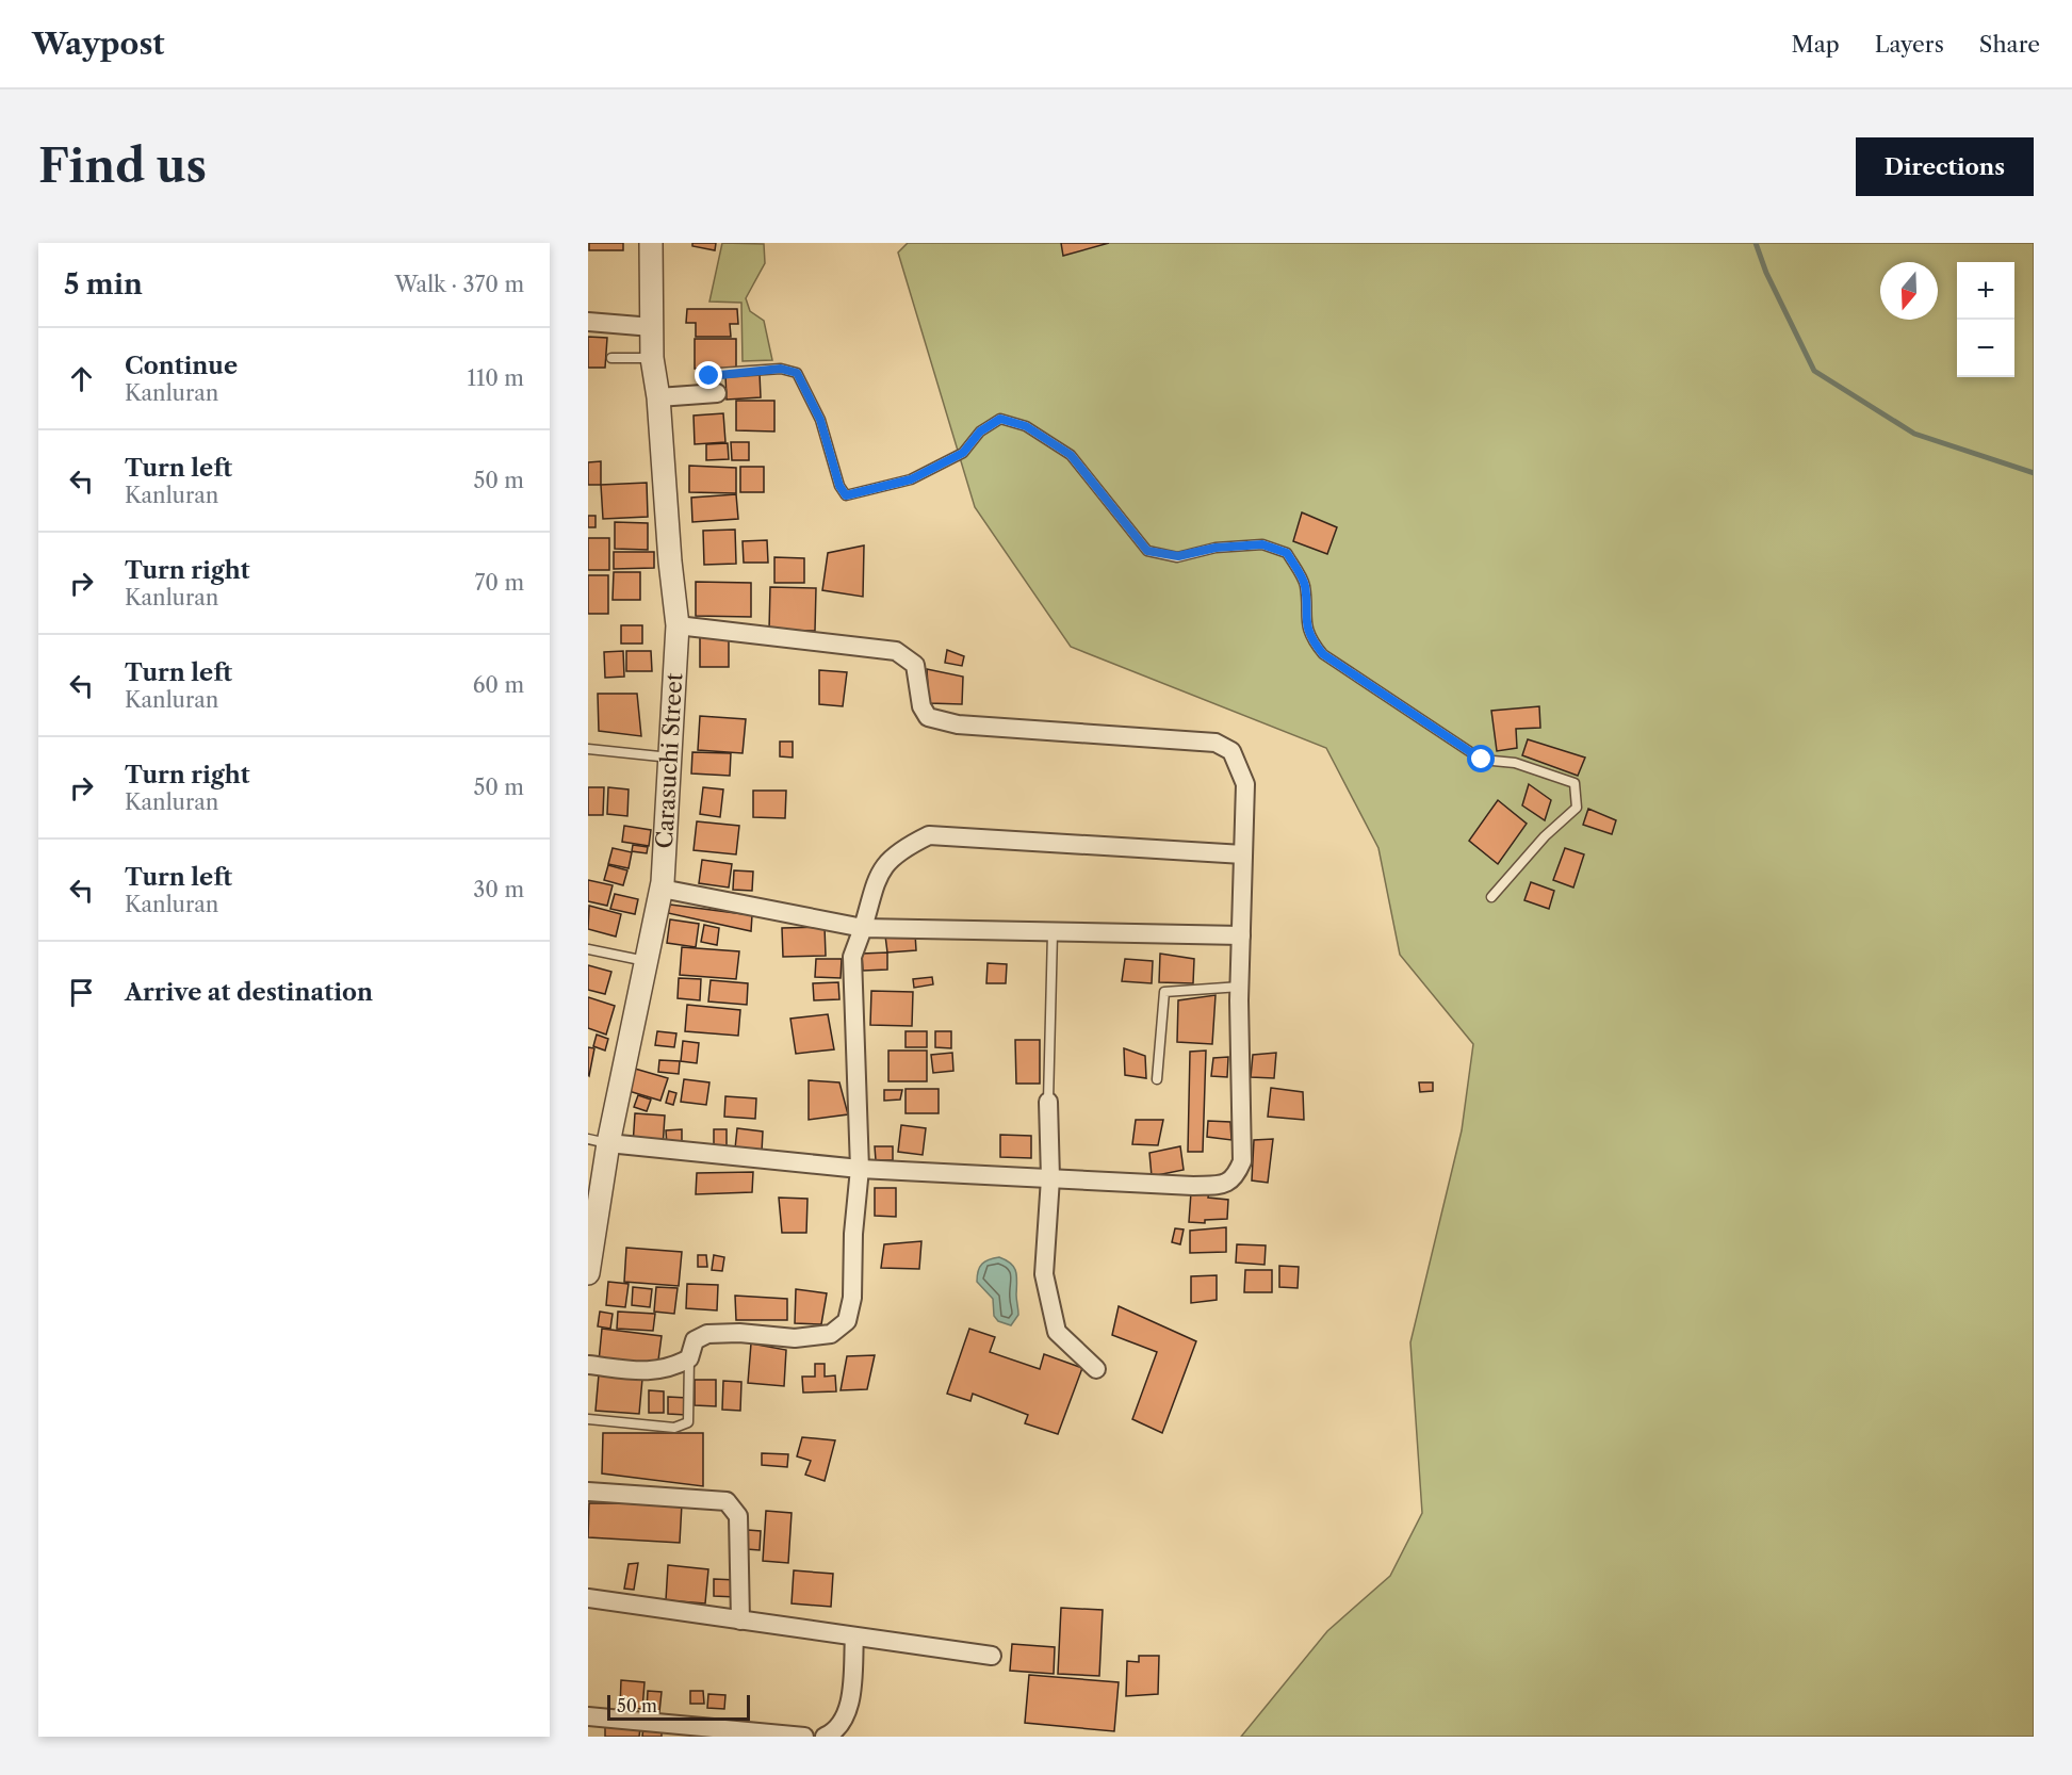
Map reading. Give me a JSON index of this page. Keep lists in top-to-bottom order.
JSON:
{
  "streets": {
    "street": ["Carasuchi Street"]
  },
  "scale_bar": "50 m",
  "north": "bottom",
  "page": {
    "header": "Waypost",
    "nav": ["Map", "Layers", "Share"],
    "buttons": "Directions",
    "title": "Find us",
    "heading": ["5 min", "Walk · 370 m"],
    "map_buttons": ["+", "−"],
    "list": [
      ["Continue", "Kanluran", "110 m"],
      ["Turn left", "Kanluran", "50 m"],
      ["Turn right", "Kanluran", "70 m"],
      ["Turn left", "Kanluran", "60 m"],
      ["Turn right", "Kanluran", "50 m"],
      ["Turn left", "Kanluran", "30 m"],
      "Arrive at destination"
    ],
    "scale": "50 m"
  }
}
